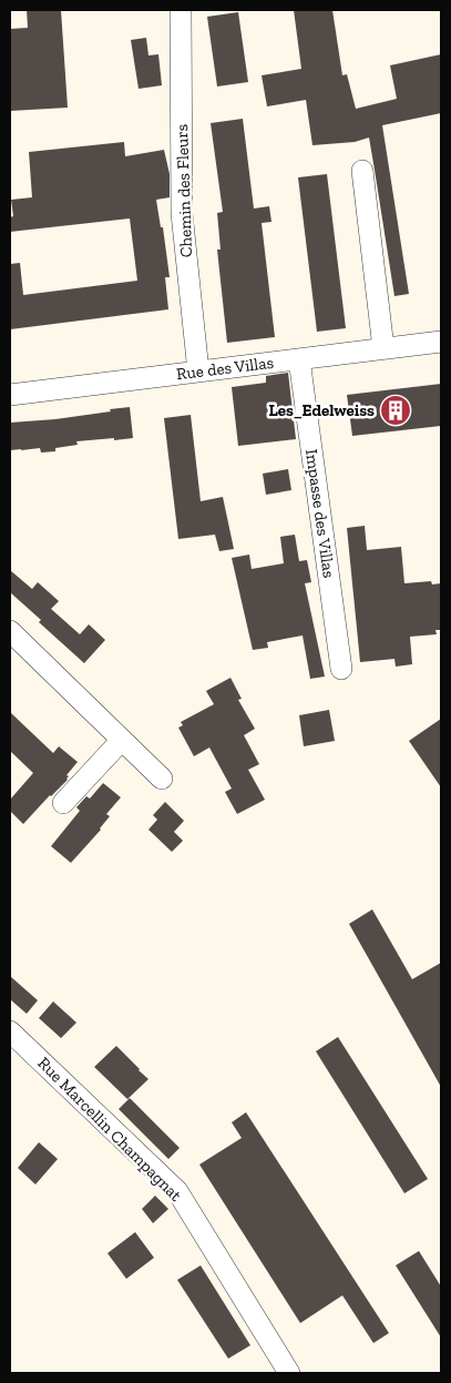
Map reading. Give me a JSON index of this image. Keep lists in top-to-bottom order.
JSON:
{
  "streets": {
    "street": [
      "Chemin des Fleurs",
      "Rue des Villas",
      "Impasse des Villas",
      "Rue Marcellin Champagnat"
    ]
  },
  "crossings": [
    ["Chemin des Fleurs", "Rue des Villas"],
    ["Rue des Villas", "Impasse des Villas"]
  ],
  "places": {
    "building": ["Les_Edelweiss"]
  }
}
